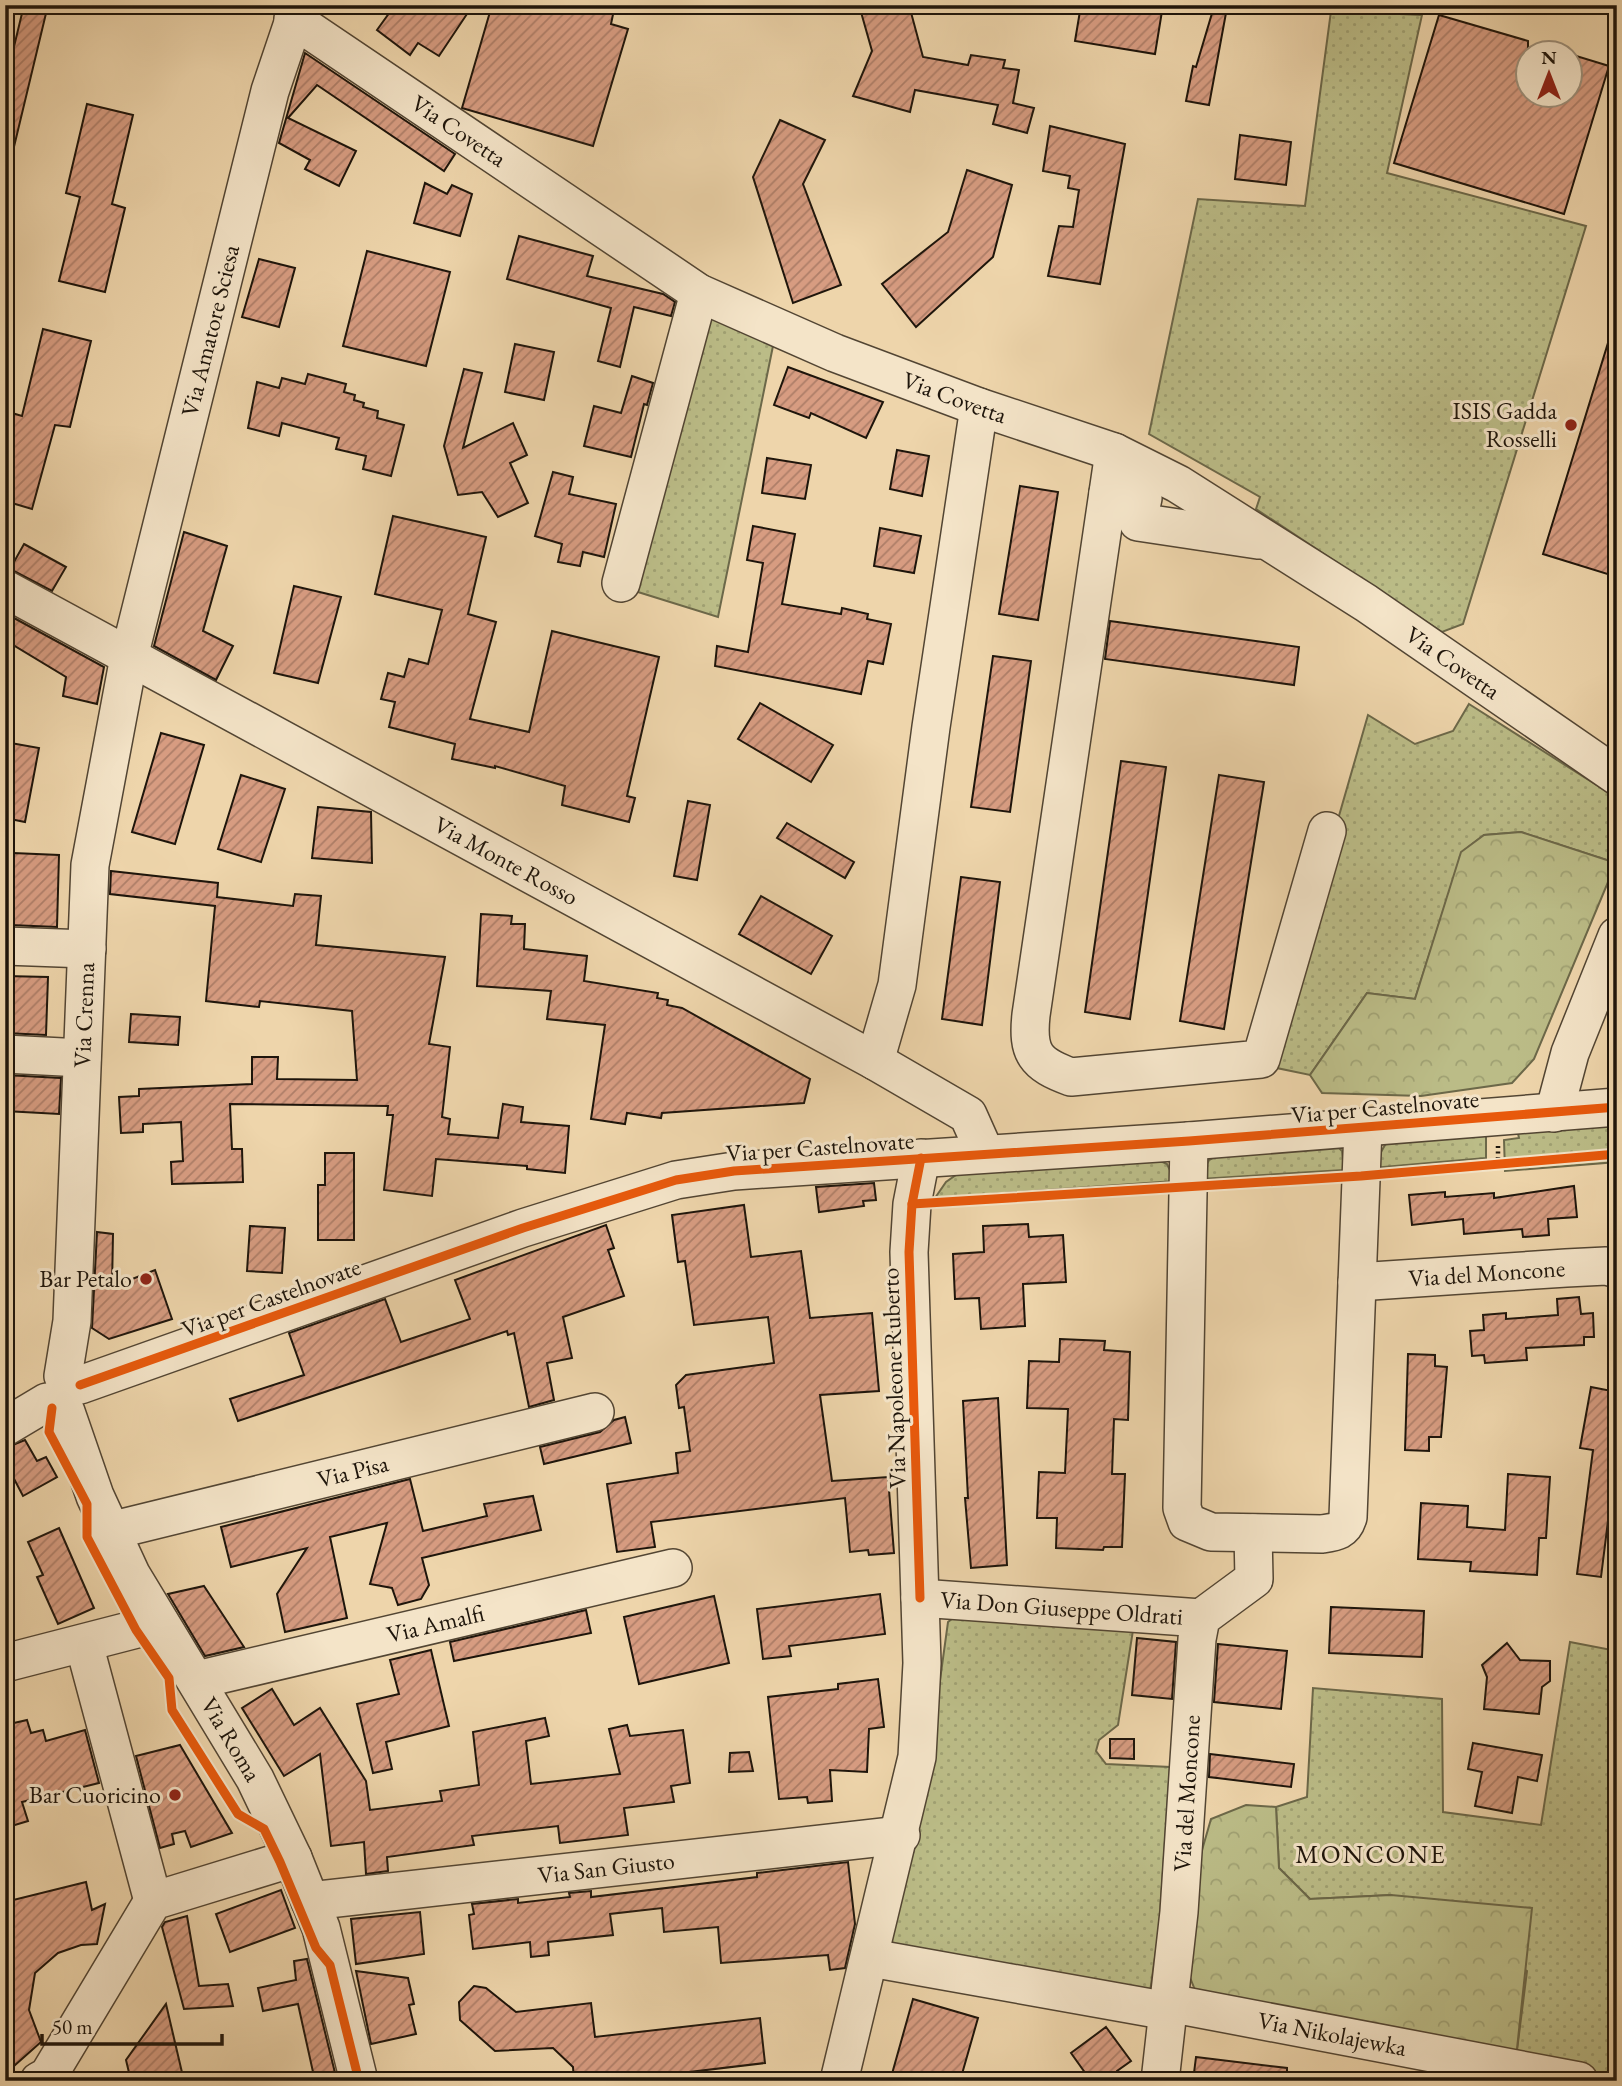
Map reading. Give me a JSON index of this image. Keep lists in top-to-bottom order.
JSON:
{
  "streets": {
    "street": [
      "Via Covetta",
      "Via Amatore Sciesa",
      "Via Monte Rosso",
      "Via Crenna",
      "Via per Castelnovate",
      "Via del Moncone",
      "Via Napoleone Ruberto",
      "Via Pisa",
      "Via Don Giuseppe Oldrati",
      "Via Amalfi",
      "Via Roma",
      "Via San Giusto",
      "Via Nikolajewka"
    ]
  },
  "crossings": [
    ["Via Covetta", "Via Amatore Sciesa"],
    ["Via Amatore Sciesa", "Via Monte Rosso"],
    ["Via Amatore Sciesa", "Via Crenna"],
    ["Via Monte Rosso", "Via Crenna"],
    ["Via Monte Rosso", "Via per Castelnovate"],
    ["Via Crenna", "Via per Castelnovate"],
    ["Via Crenna", "Via Roma"],
    ["Via per Castelnovate", "Via Napoleone Ruberto"],
    ["Via per Castelnovate", "Via Roma"],
    ["Via del Moncone", "Via Don Giuseppe Oldrati"],
    ["Via del Moncone", "Via Nikolajewka"],
    ["Via Napoleone Ruberto", "Via Don Giuseppe Oldrati"],
    ["Via Napoleone Ruberto", "Via San Giusto"],
    ["Via Napoleone Ruberto", "Via Nikolajewka"],
    ["Via Pisa", "Via Roma"],
    ["Via Amalfi", "Via Roma"],
    ["Via Roma", "Via San Giusto"]
  ],
  "districts": ["MONCONE"],
  "places": ["ISIS Gadda Rosselli", "Bar Petalo", "Bar Cuoricino"],
  "scale_bar": "50 m",
  "north": "top"
}
